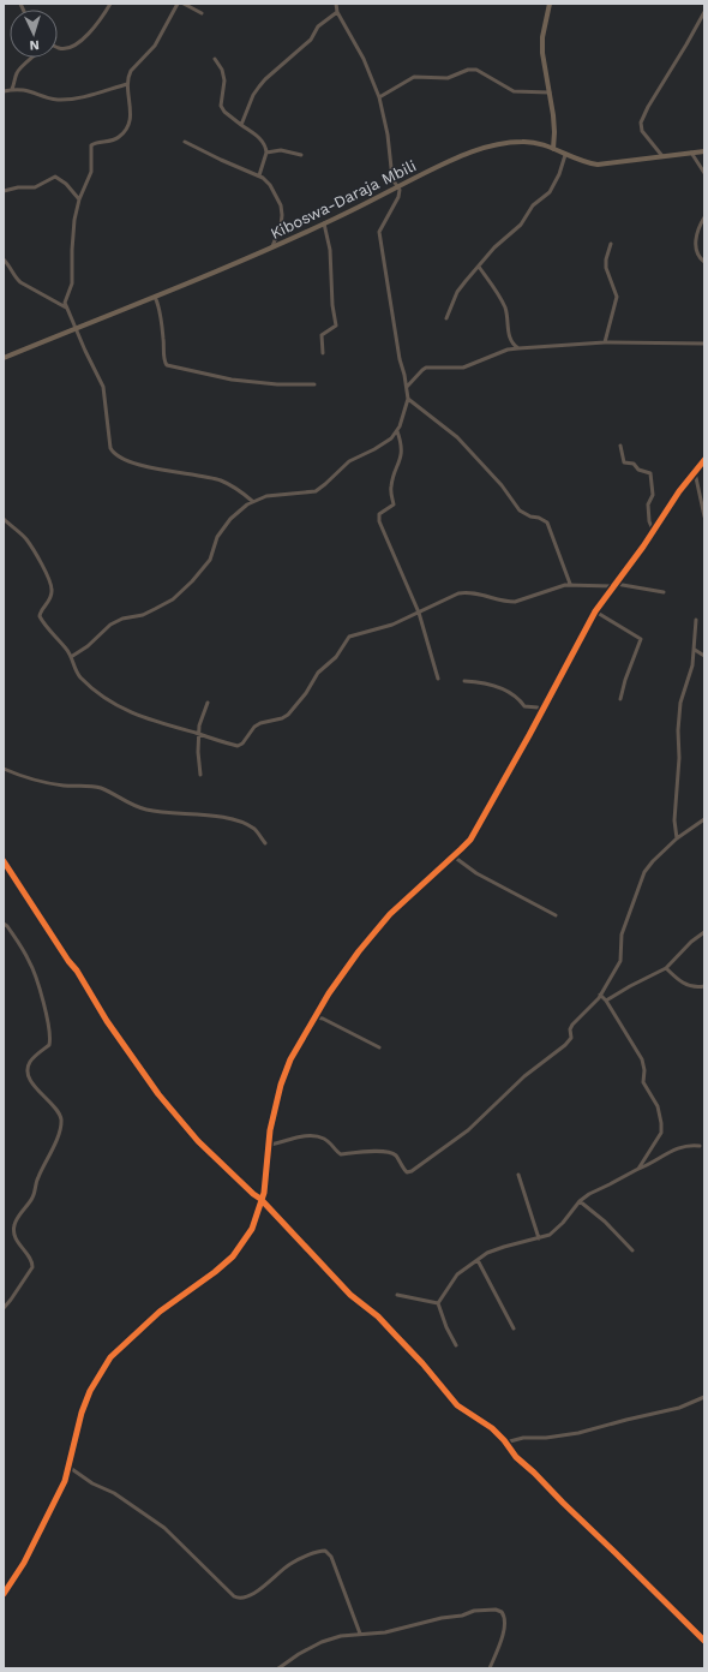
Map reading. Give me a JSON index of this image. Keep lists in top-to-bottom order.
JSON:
{
  "streets": {
    "main road": ["Kiboswa-Daraja Mbili"]
  },
  "north": "bottom"
}
